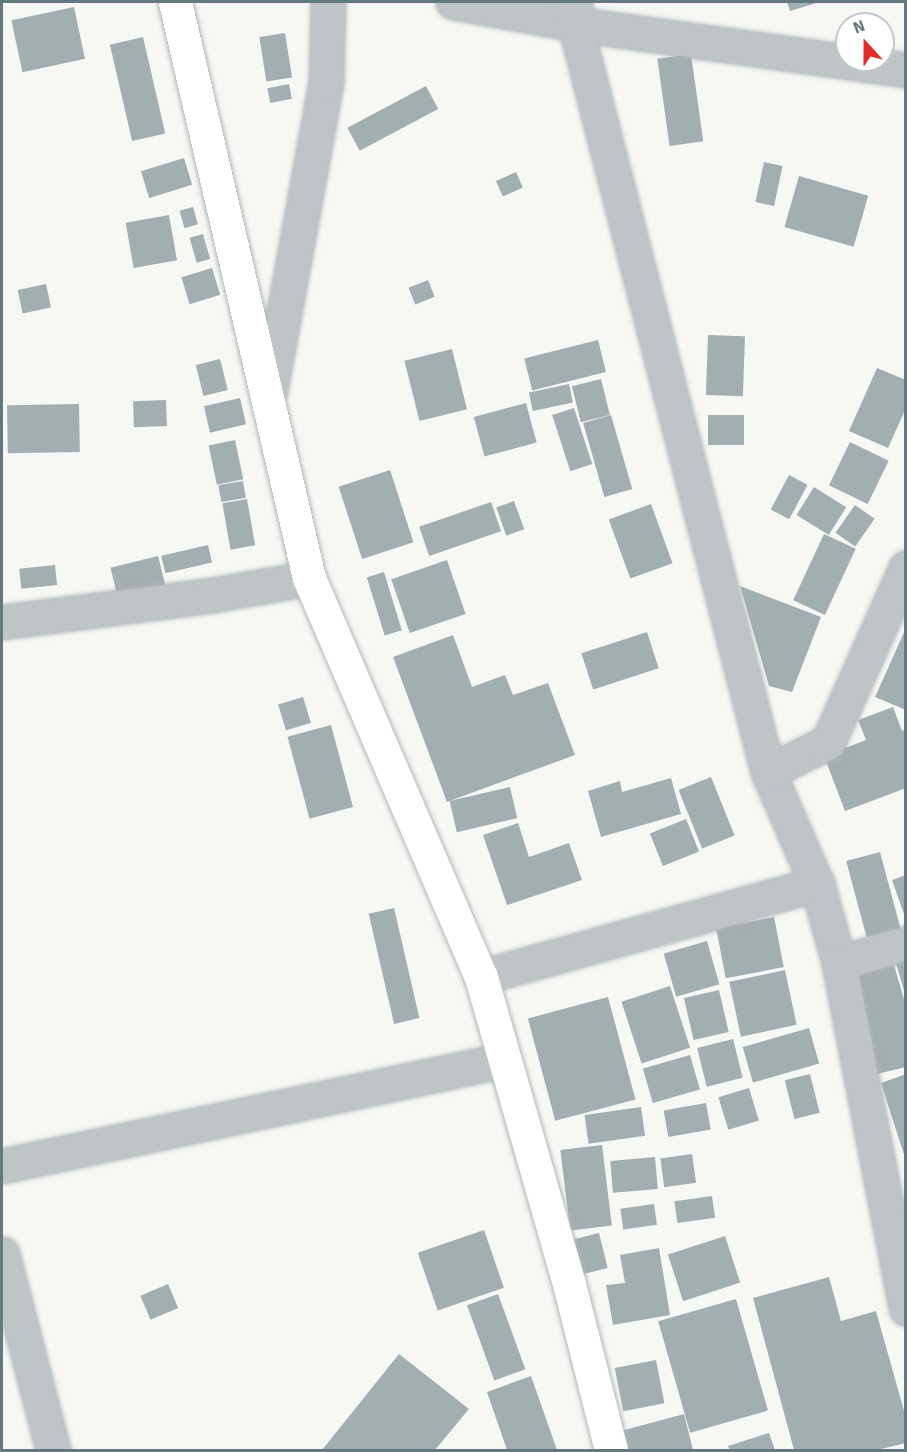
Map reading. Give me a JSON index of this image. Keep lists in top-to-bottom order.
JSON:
{
  "north": "top"
}
